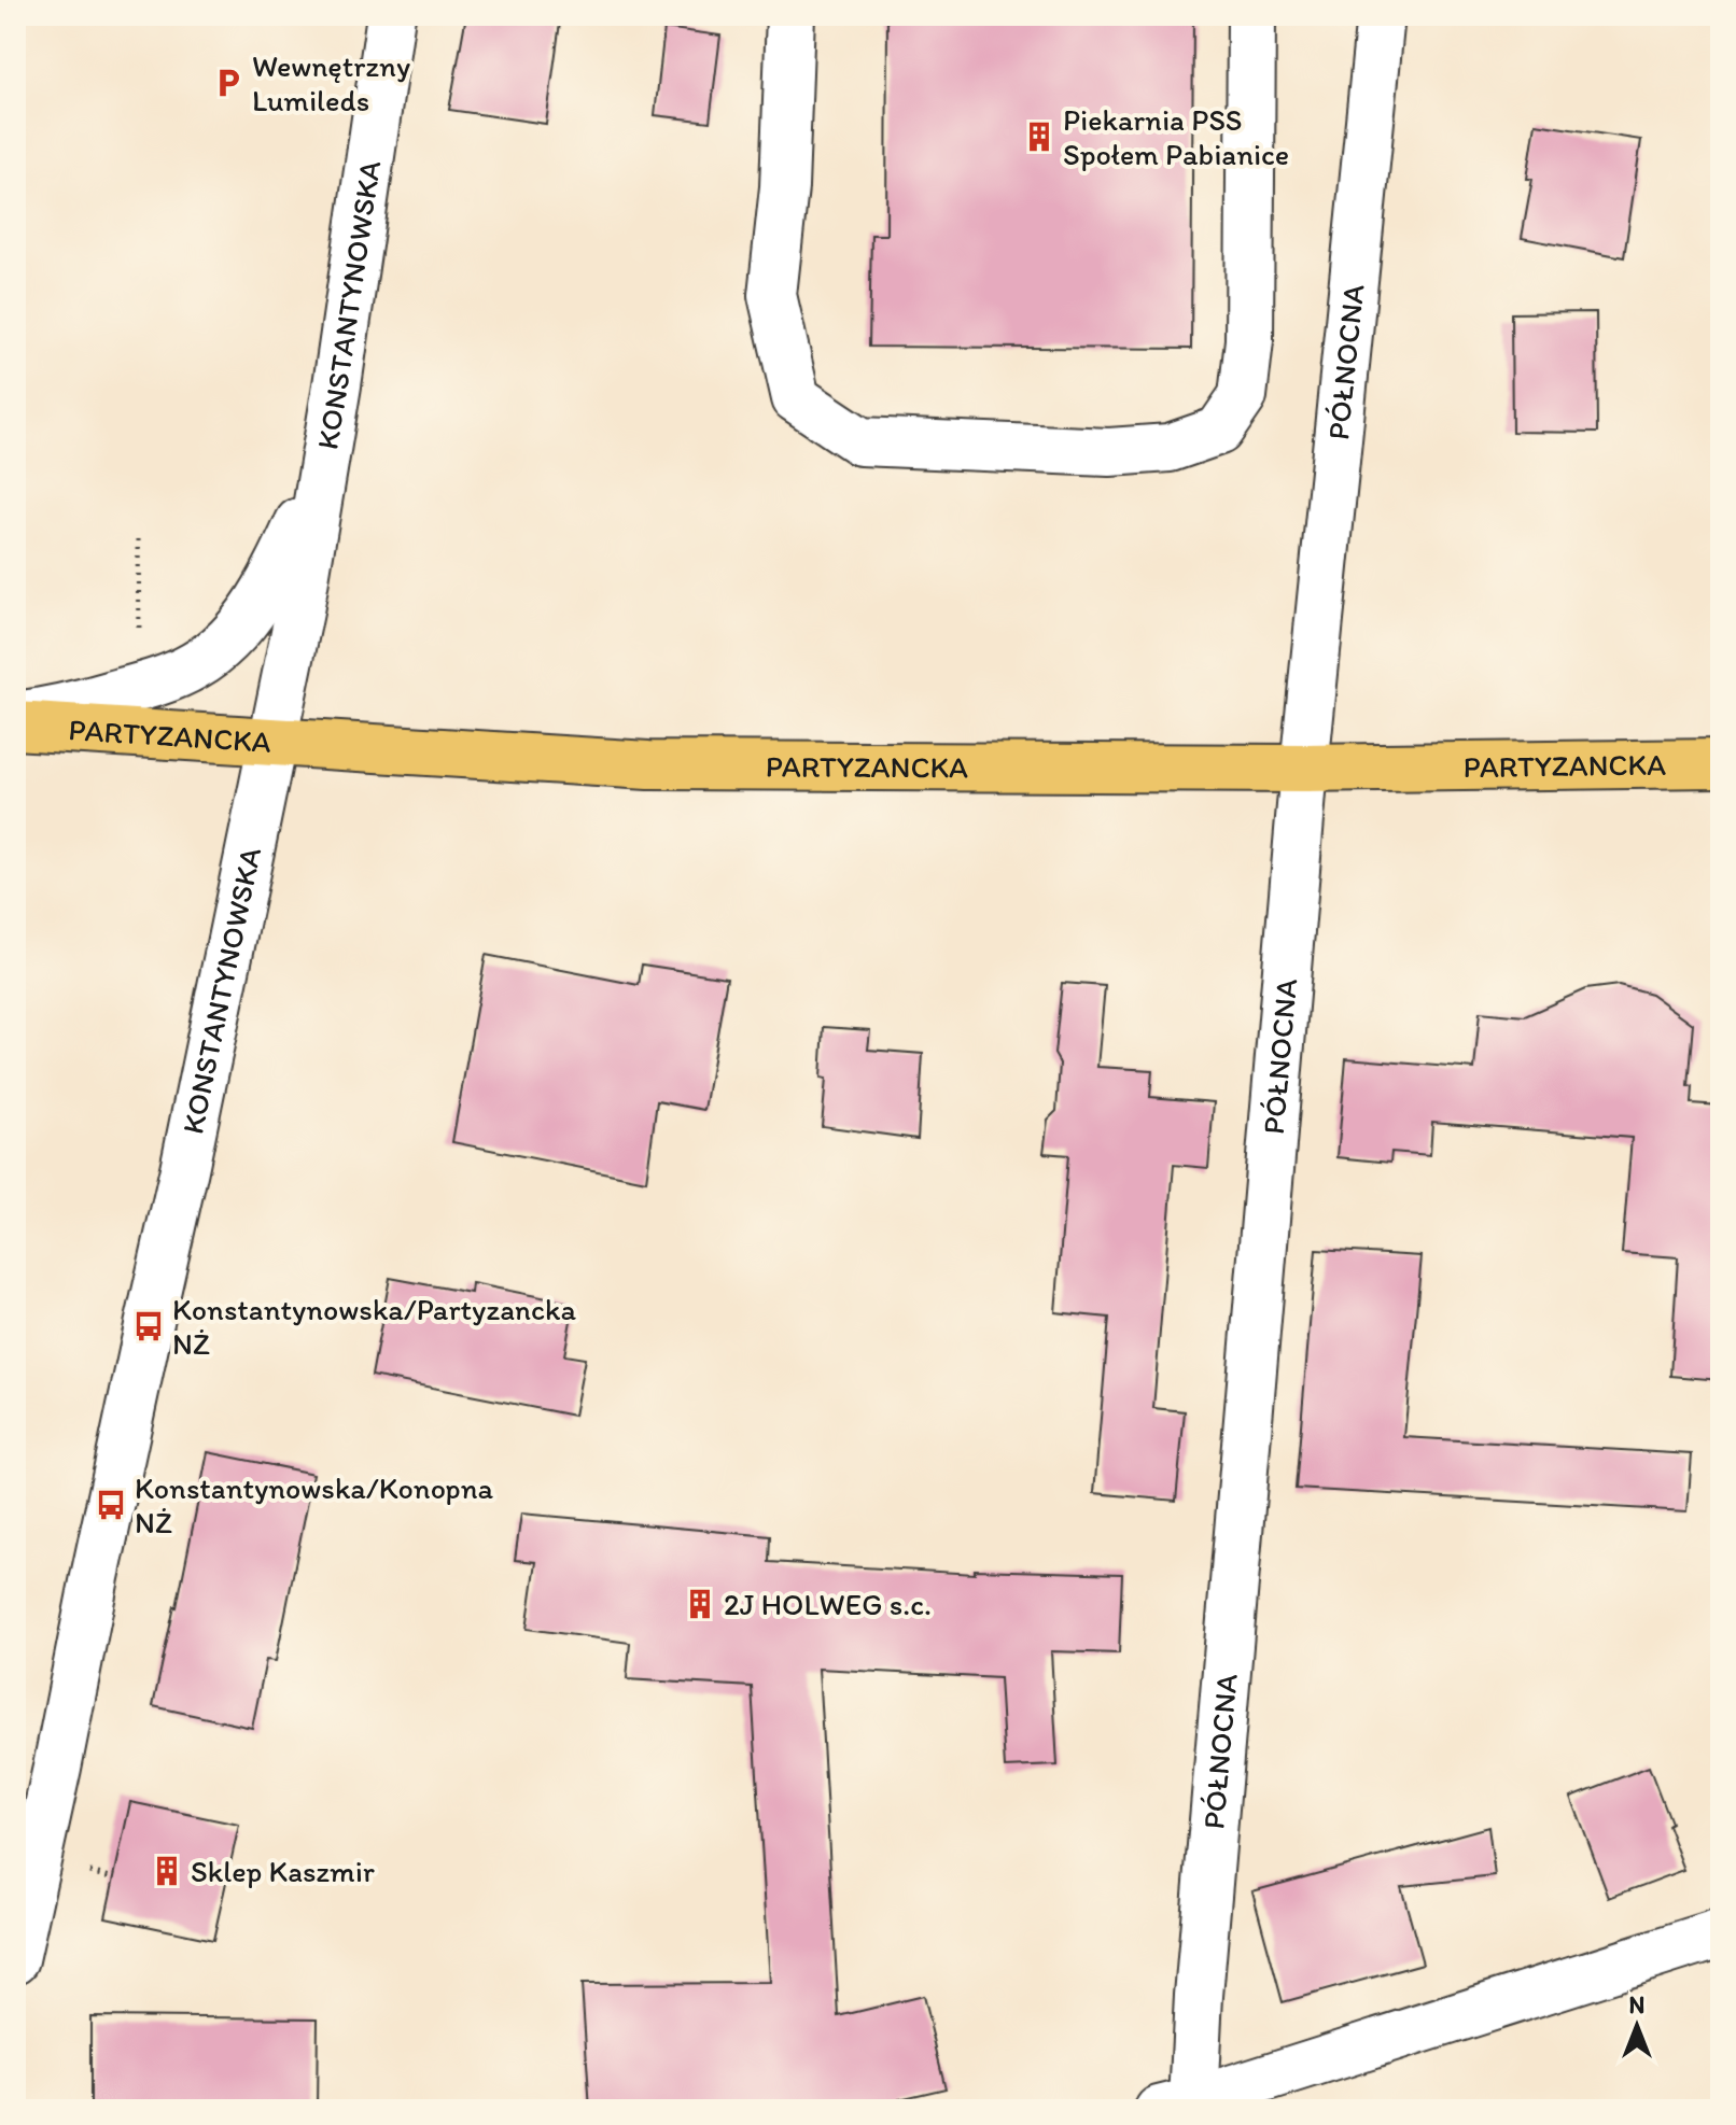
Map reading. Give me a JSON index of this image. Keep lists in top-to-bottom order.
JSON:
{
  "streets": {
    "main road": ["PARTYZANCKA"],
    "street": ["KONSTANTYNOWSKA", "PÓŁNOCNA"]
  },
  "crossings": [
    ["KONSTANTYNOWSKA", "PARTYZANCKA"],
    ["PÓŁNOCNA", "PARTYZANCKA"]
  ],
  "places": {
    "parking": ["Wewnętrzny Lumileds"],
    "building": ["Piekarnia PSS Społem Pabianice", "2J HOLWEG s.c.", "Sklep Kaszmir"],
    "bus stop": ["Konstantynowska/Partyzancka NŻ", "Konstantynowska/Konopna NŻ"]
  },
  "north": "top"
}
